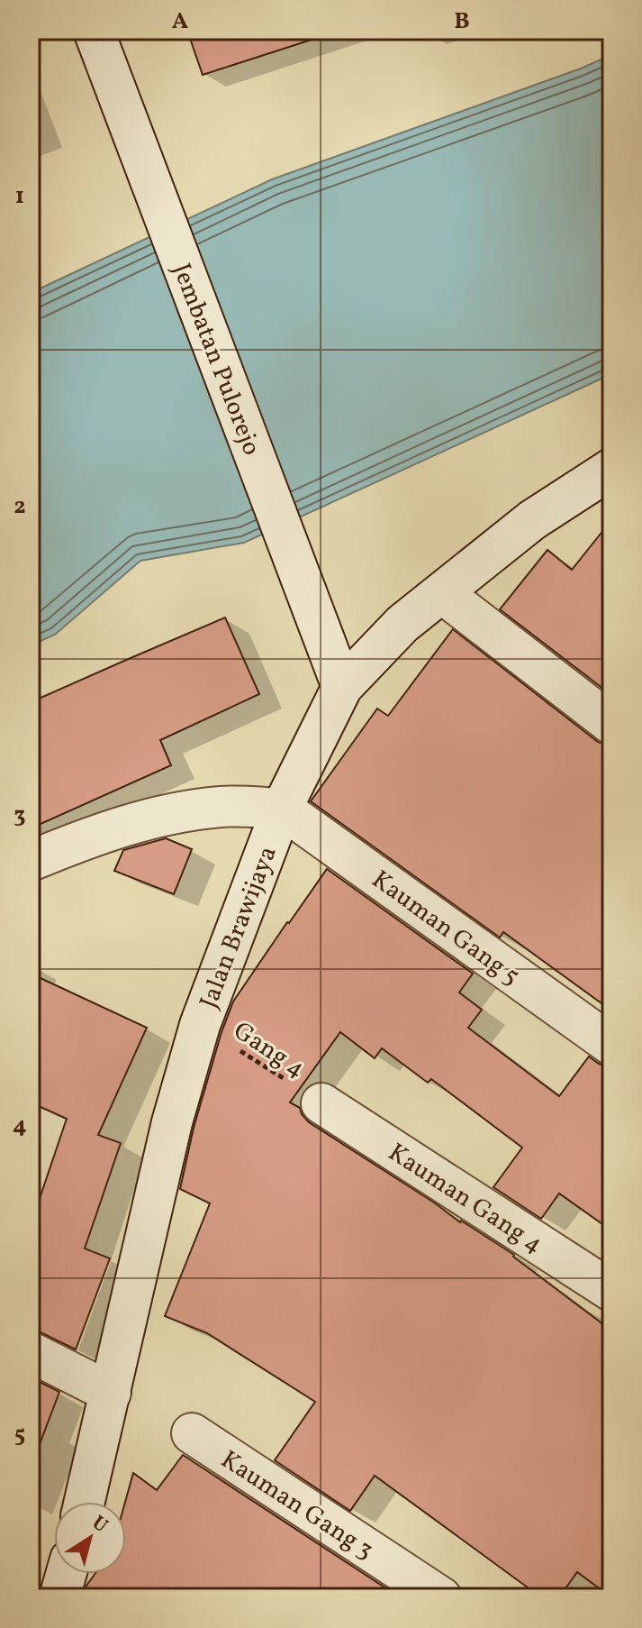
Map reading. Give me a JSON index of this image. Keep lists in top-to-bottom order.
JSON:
{
  "streets": {
    "main road": [
      "Jembatan Pulorejo",
      "Jalan Brawijaya",
      "Kauman Gang 5",
      "Kauman Gang 4",
      "Kauman Gang 3"
    ],
    "path": ["Gang 4"]
  },
  "crossings": [
    ["Jembatan Pulorejo", "Jalan Brawijaya"],
    ["Jalan Brawijaya", "Kauman Gang 5"],
    ["Jalan Brawijaya", "Gang 4"],
    ["Gang 4", "Kauman Gang 4"]
  ],
  "north": "top right",
  "grid": {
    "columns": ["A", "B"],
    "rows": [
      "1",
      "2",
      "3",
      "4",
      "5"
    ]
  }
}
